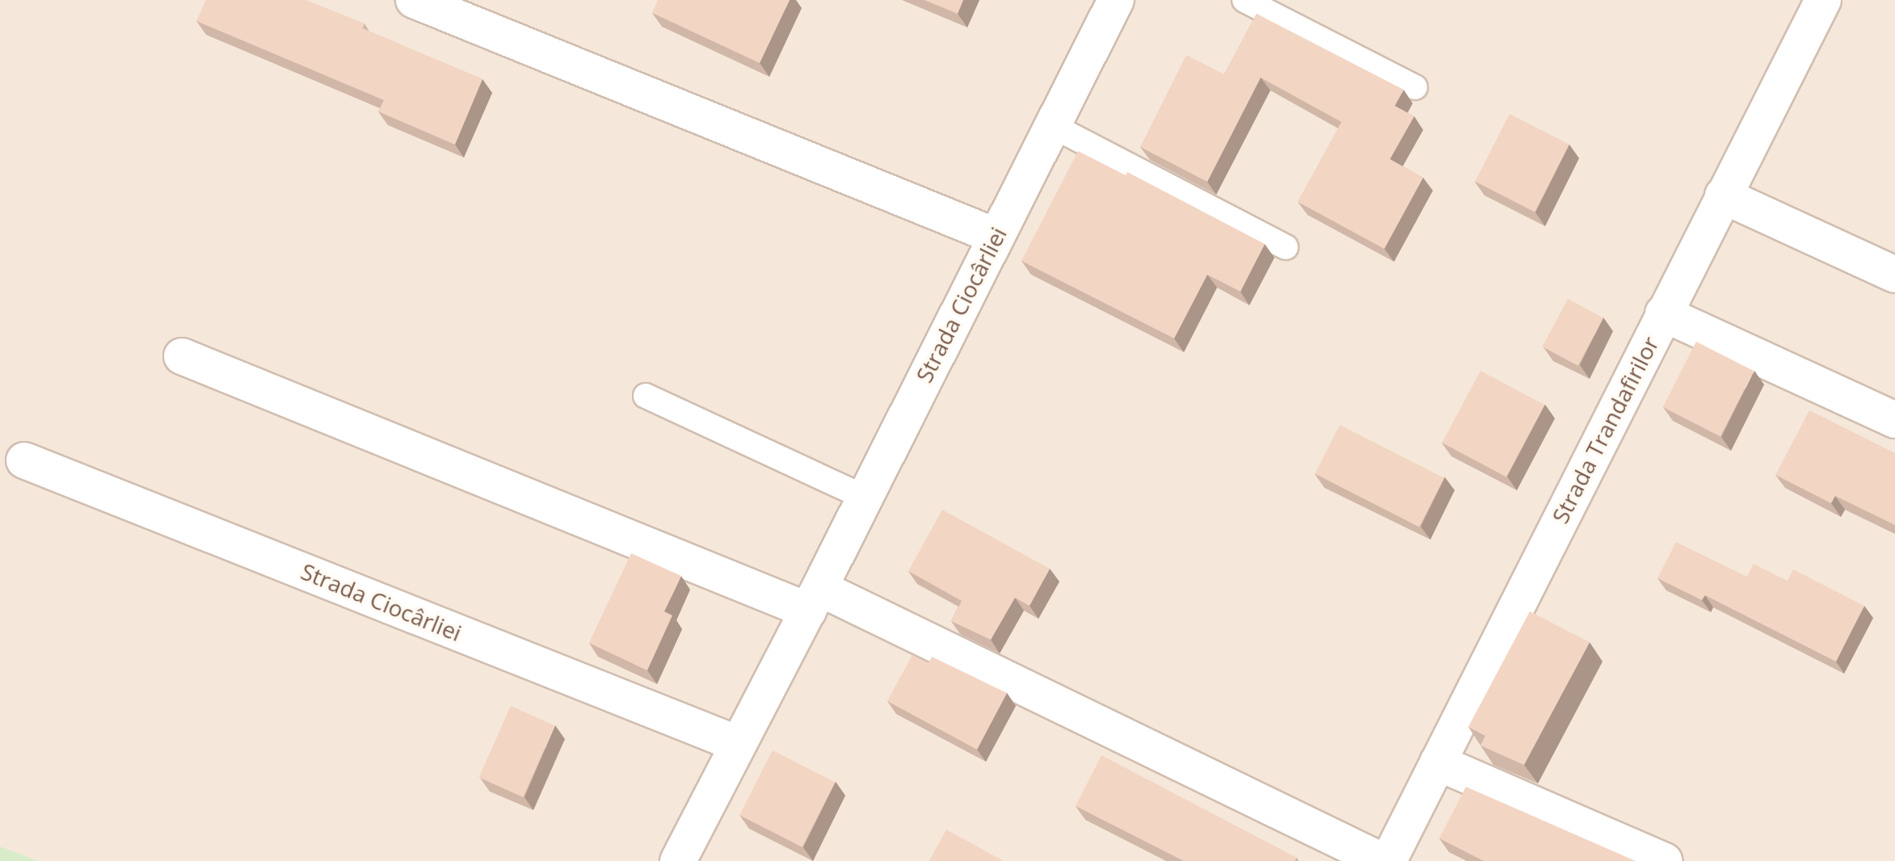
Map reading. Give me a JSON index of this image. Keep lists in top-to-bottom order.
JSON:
{
  "streets": {
    "street": ["Strada Ciocârliei", "Strada Trandafirilor"]
  }
}
